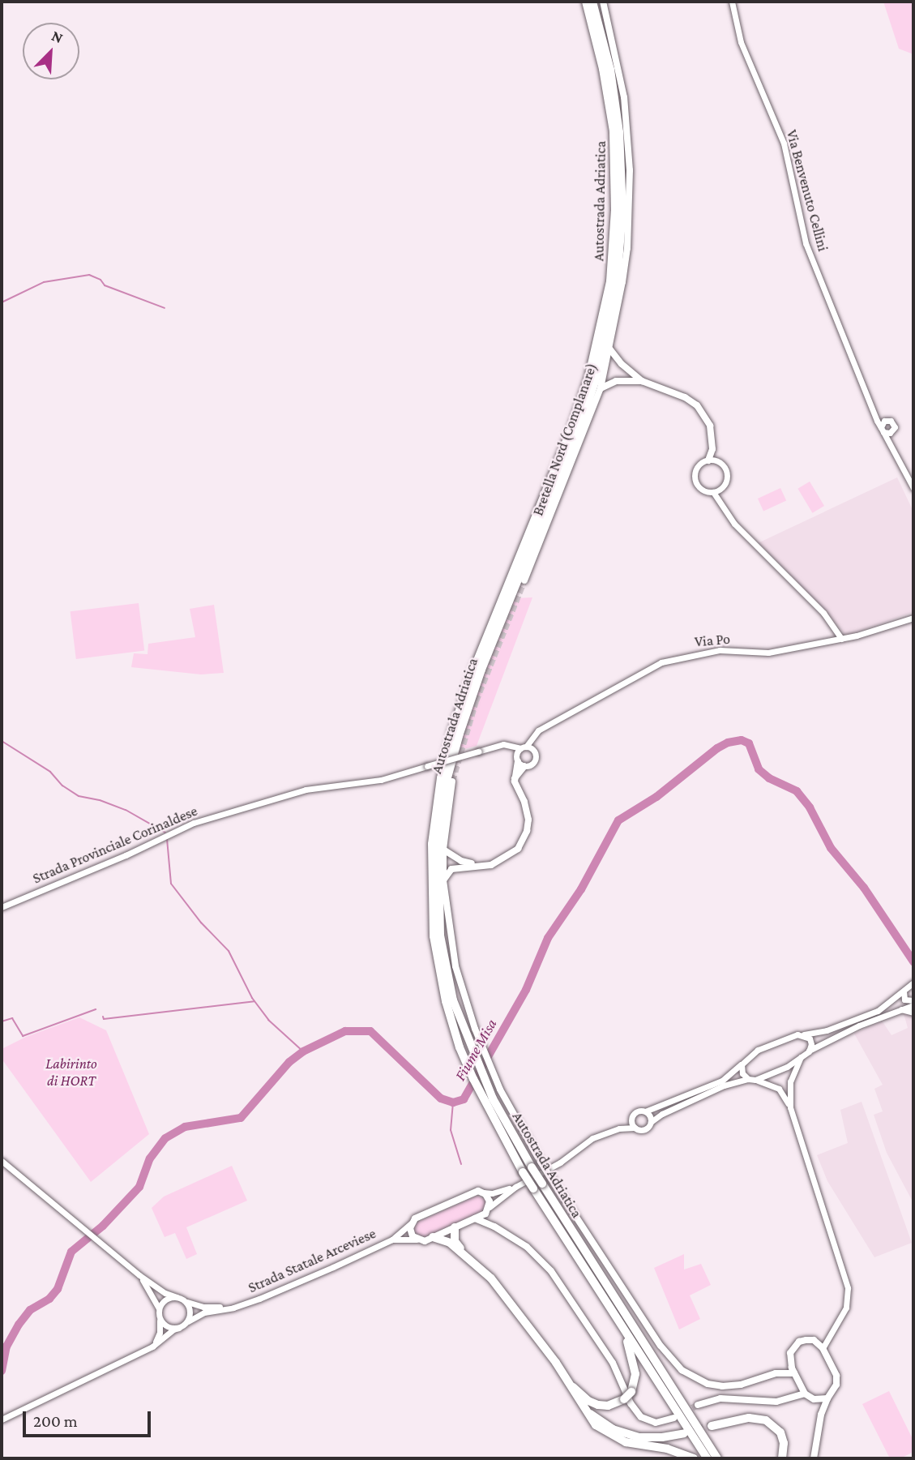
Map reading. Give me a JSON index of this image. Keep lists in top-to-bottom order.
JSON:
{
  "streets": {
    "highway": ["Autostrada Adriatica"],
    "main road": [
      "Via Benvenuto Cellini",
      "Bretella Nord (Complanare)",
      "Via Po",
      "Strada Provinciale Corinaldese",
      "Strada Statale Arceviese"
    ]
  },
  "crossings": [
    ["Via Po", "Strada Provinciale Corinaldese"]
  ],
  "water": ["Fiume Misa"],
  "parks": ["Labirinto di HORT"],
  "scale_bar": "200 m",
  "north": "top right"
}
